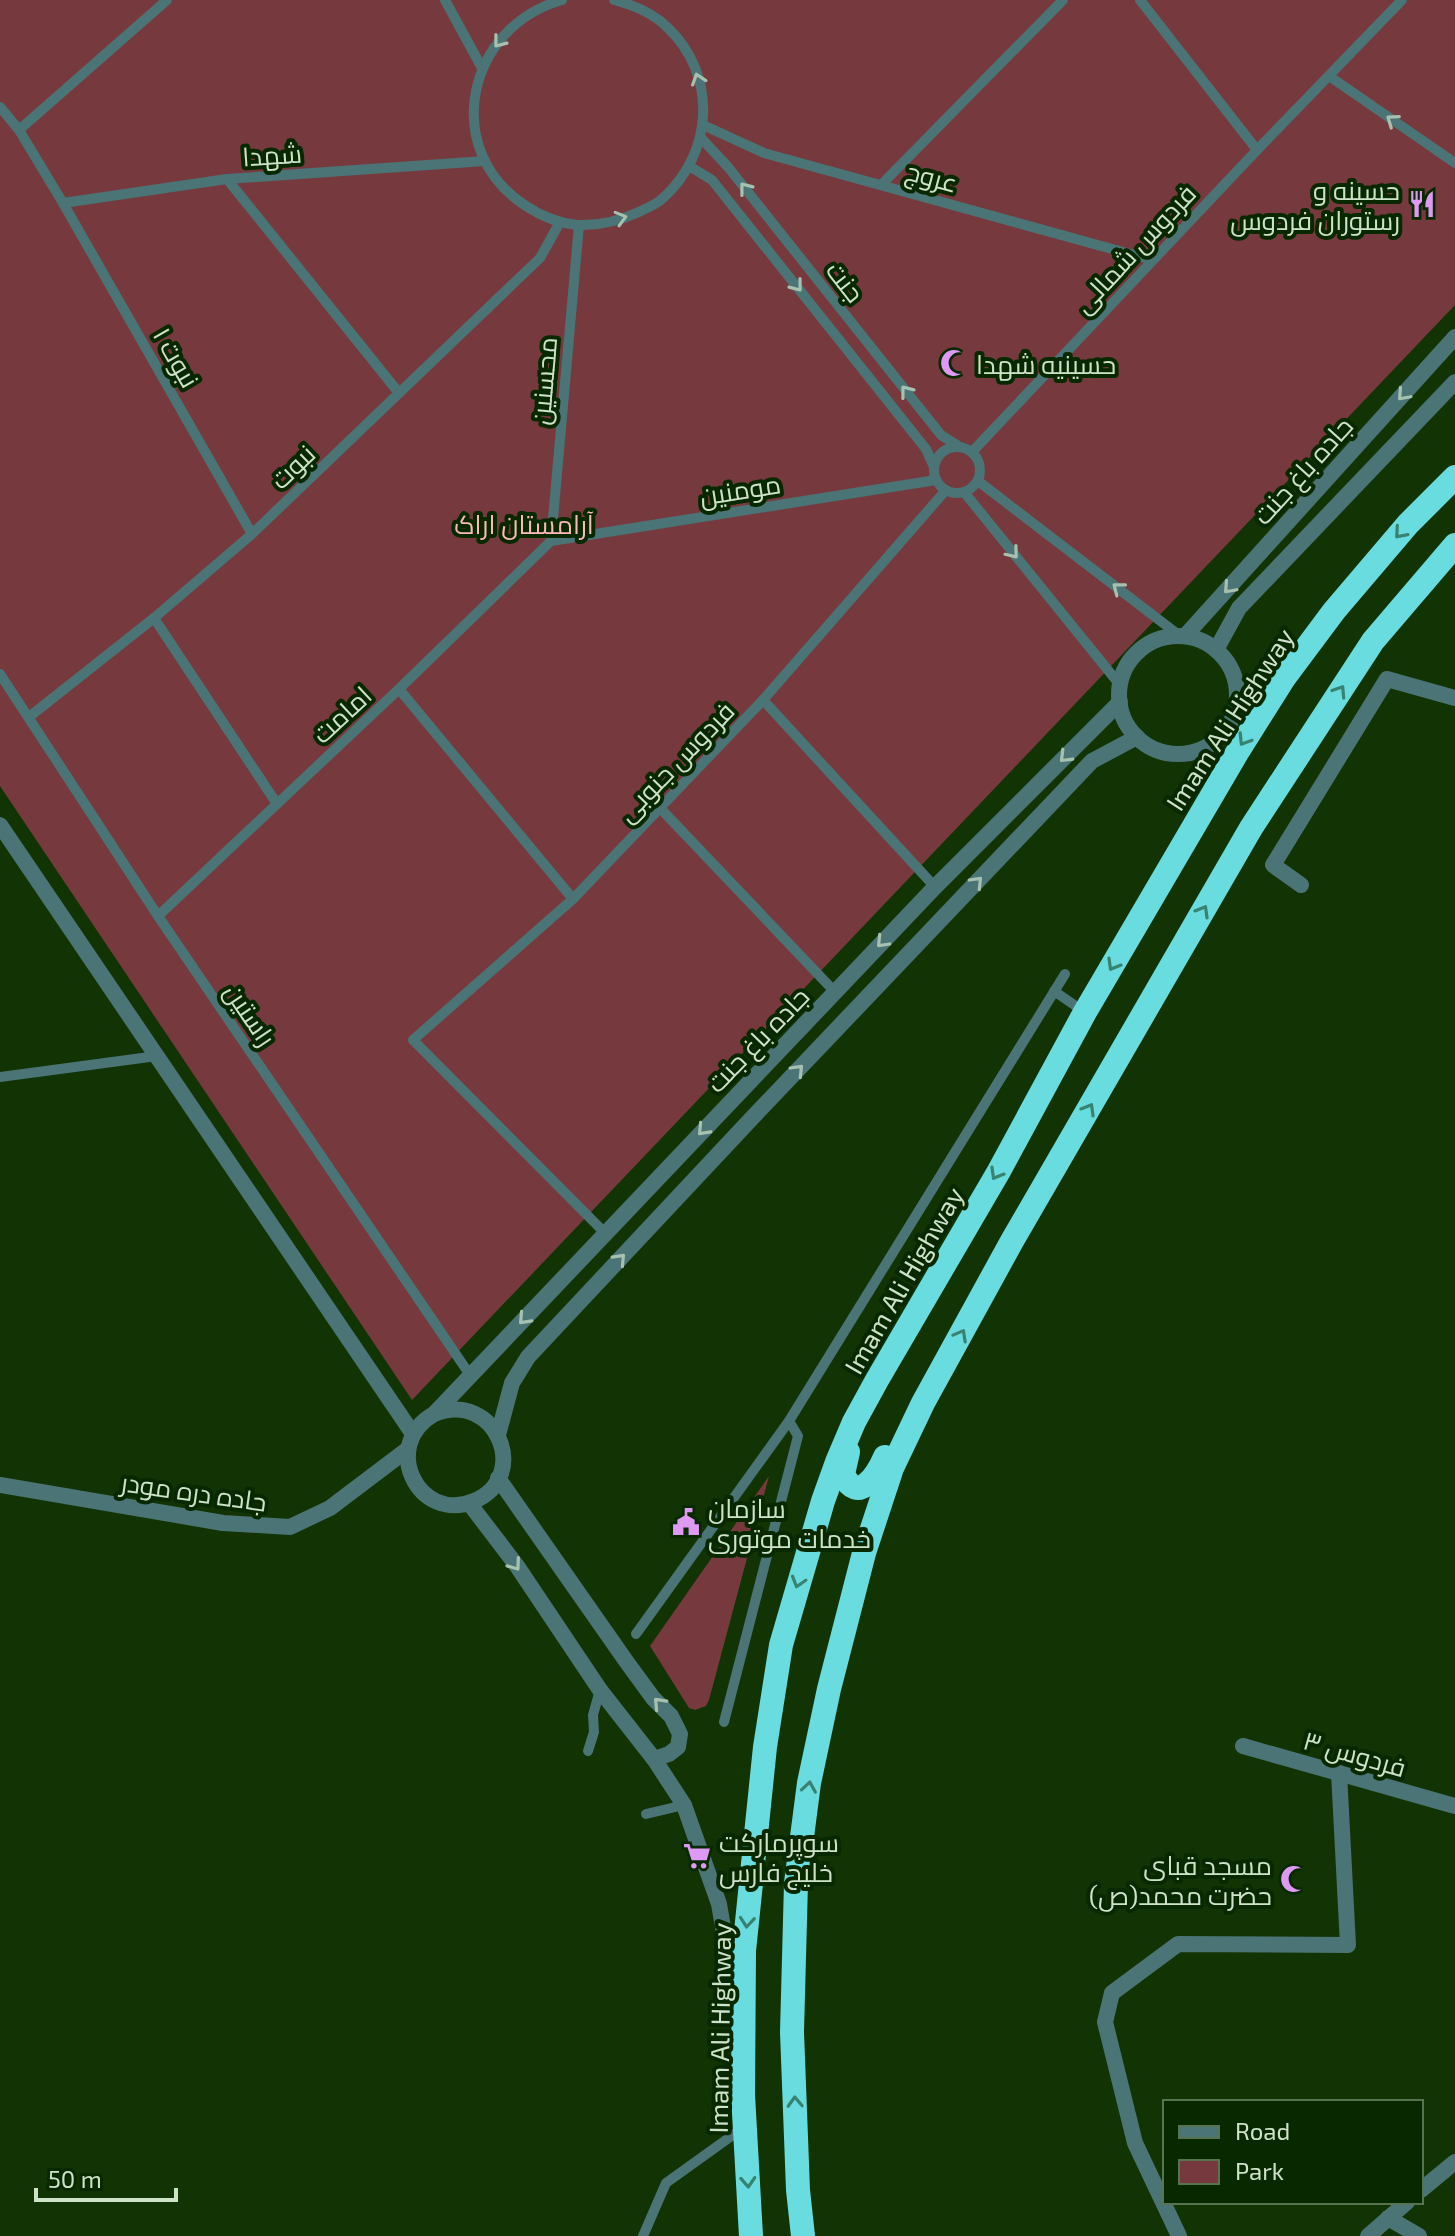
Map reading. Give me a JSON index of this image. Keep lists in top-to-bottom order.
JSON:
{
  "streets": {
    "highway": ["Imam Ali Highway"],
    "street": ["جاده باغ جنت", "جاده دره مودر", "فردوس ۳"],
    "lane": [
      "شهدا",
      "عروج",
      "فردوس شمالی",
      "جنت",
      "نبوت ۱",
      "محسنین",
      "نبوت",
      "مومنین",
      "امامت",
      "فردوس جنوبی",
      "راستین"
    ]
  },
  "crossings": [
    ["شهدا", "نبوت ۱"],
    ["عروج", "فردوس شمالی"],
    ["فردوس شمالی", "جنت"],
    ["فردوس شمالی", "مومنین"],
    ["فردوس شمالی", "فردوس جنوبی"],
    ["جنت", "مومنین"],
    ["جنت", "فردوس جنوبی"],
    ["نبوت ۱", "نبوت"],
    ["محسنین", "مومنین"],
    ["محسنین", "امامت"],
    ["نبوت", "راستین"],
    ["جاده باغ جنت", "فردوس جنوبی"],
    ["جاده باغ جنت", "راستین"],
    ["جاده باغ جنت", "جاده دره مودر"],
    ["مومنین", "امامت"],
    ["مومنین", "فردوس جنوبی"],
    ["امامت", "راستین"]
  ],
  "parks": ["آرامستان اراک"],
  "places": {
    "restaurant": ["حسینه و رستوران فردوس"],
    "mosque": ["حسینیه شهدا", "مسجد قبای حضرت محمد‌(ص)"],
    "public building": ["سازمان خدمات موتوری"],
    "supermarket": ["سوپرمارکت خلیج فارس"]
  },
  "legend": ["Road", "Park"],
  "scale_bar": "50 m"
}
